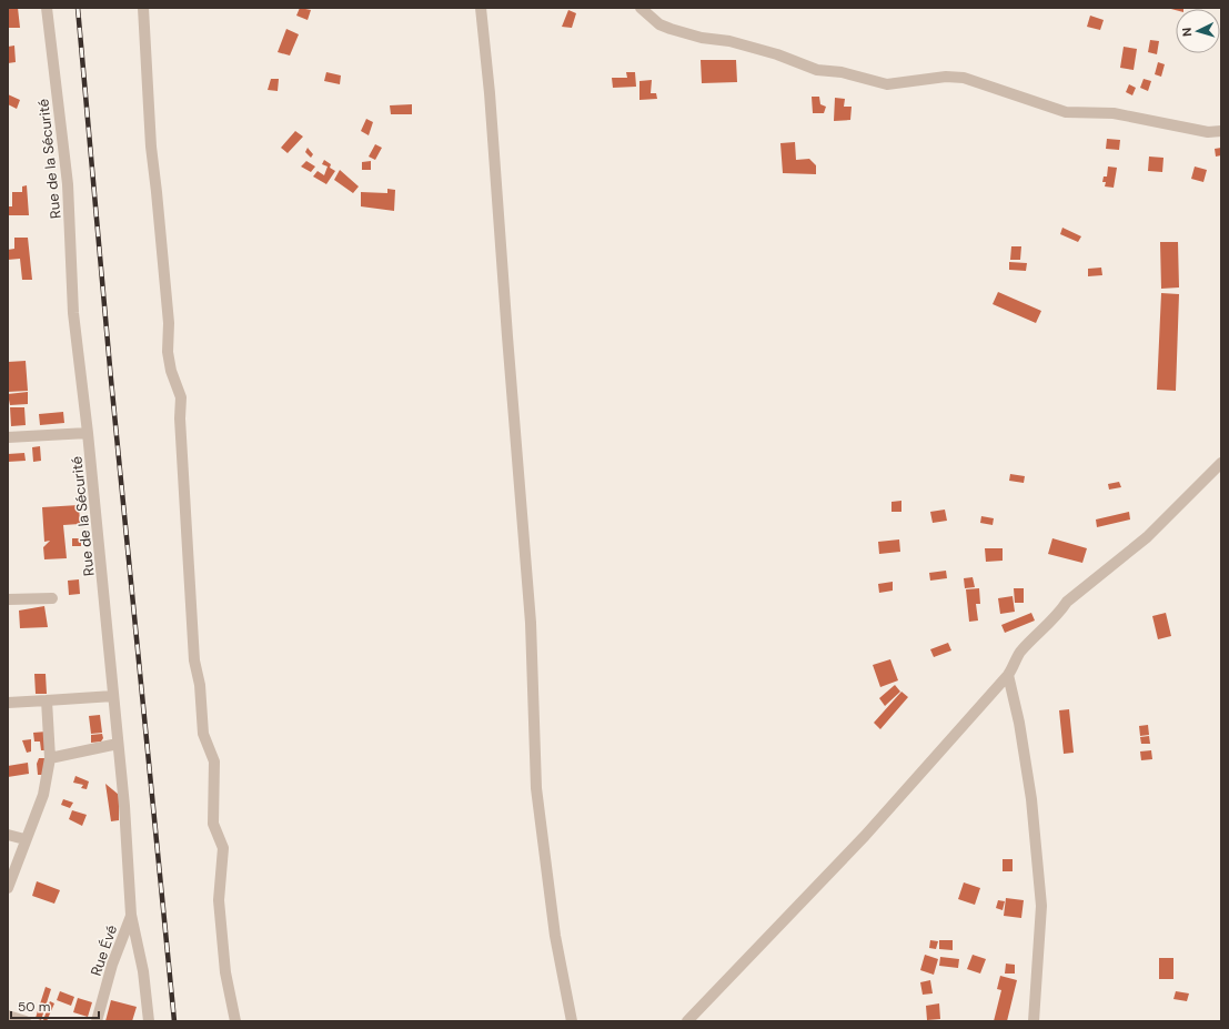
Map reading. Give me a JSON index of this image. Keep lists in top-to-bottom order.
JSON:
{
  "streets": {
    "street": ["Rue de la Sécurité", "Rue Évé"]
  },
  "crossings": [
    ["Rue de la Sécurité", "Rue Évé"]
  ],
  "scale_bar": "50 m",
  "north": "left"
}
